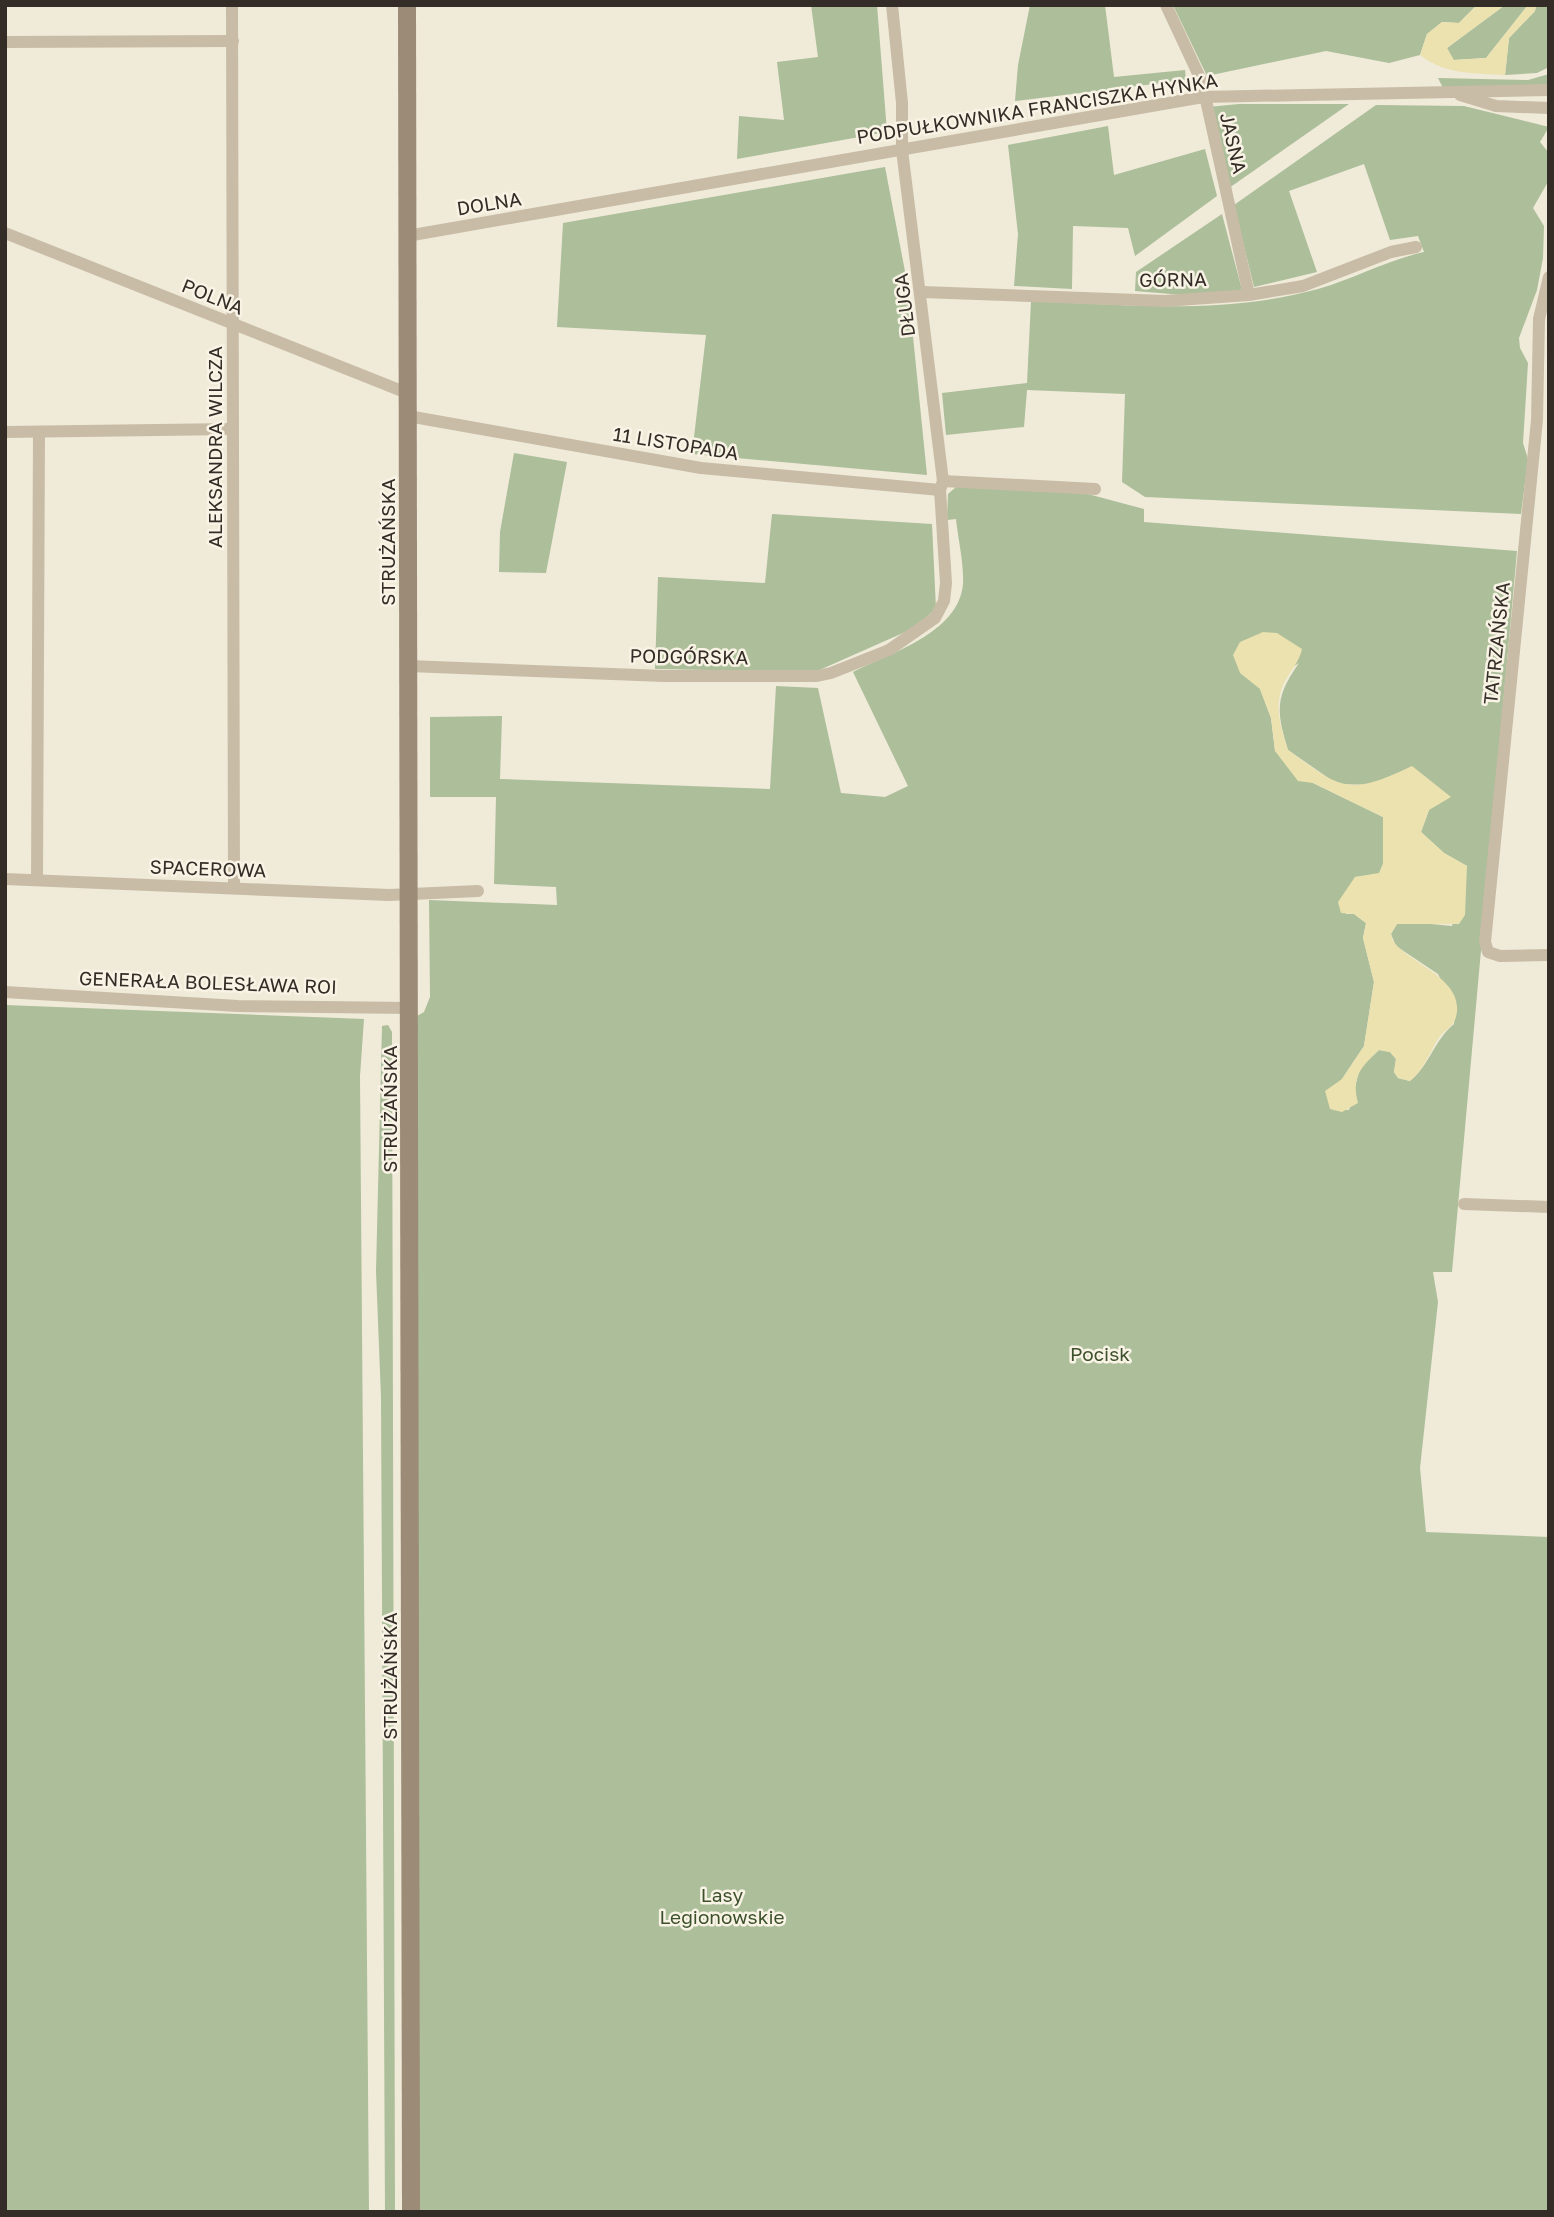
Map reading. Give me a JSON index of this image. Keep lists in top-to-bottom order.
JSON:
{
  "streets": {
    "main road": ["STRUŻAŃSKA"],
    "street": [
      "PODPUŁKOWNIKA FRANCISZKA HYNKA",
      "JASNA",
      "DOLNA",
      "GÓRNA",
      "POLNA",
      "DŁUGA",
      "11 LISTOPADA",
      "ALEKSANDRA WILCZA",
      "TATRZAŃSKA",
      "PODGÓRSKA",
      "SPACEROWA",
      "GENERAŁA BOLESŁAWA ROI"
    ]
  },
  "crossings": [
    ["PODPUŁKOWNIKA FRANCISZKA HYNKA", "JASNA"],
    ["PODPUŁKOWNIKA FRANCISZKA HYNKA", "DOLNA"],
    ["PODPUŁKOWNIKA FRANCISZKA HYNKA", "DŁUGA"],
    ["JASNA", "GÓRNA"],
    ["DOLNA", "STRUŻAŃSKA"],
    ["GÓRNA", "DŁUGA"],
    ["POLNA", "ALEKSANDRA WILCZA"],
    ["POLNA", "STRUŻAŃSKA"],
    ["DŁUGA", "11 LISTOPADA"],
    ["DŁUGA", "PODGÓRSKA"],
    ["11 LISTOPADA", "STRUŻAŃSKA"],
    ["ALEKSANDRA WILCZA", "SPACEROWA"],
    ["STRUŻAŃSKA", "PODGÓRSKA"],
    ["STRUŻAŃSKA", "SPACEROWA"],
    ["STRUŻAŃSKA", "GENERAŁA BOLESŁAWA ROI"]
  ],
  "parks": ["Pocisk", "Lasy Legionowskie"]
}
